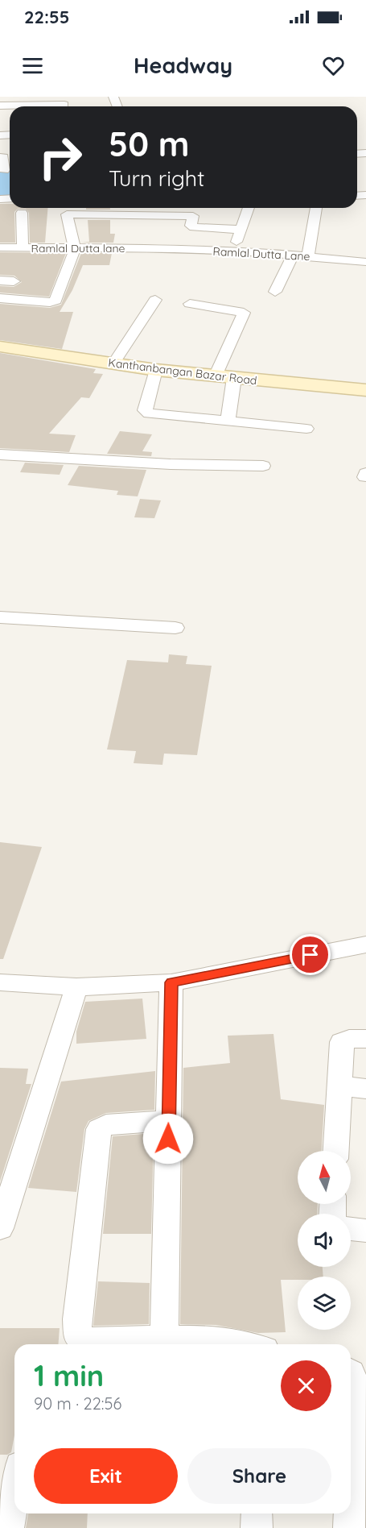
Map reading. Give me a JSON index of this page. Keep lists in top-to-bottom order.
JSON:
{
  "streets": {
    "street": ["Ramlal Dutta lane", "Ramlal Dutta Lane", "Kanthanbangan Bazar Road"]
  },
  "crossings": [
    ["Ramlal Dutta lane", "Ramlal Dutta Lane"]
  ],
  "north": "top",
  "page": {
    "status": "22:55",
    "header": "Headway",
    "turn": ["50 m", "Turn right"],
    "heading": ["1 min", "90 m · 22:56"],
    "buttons": ["Exit", "Share"]
  }
}
